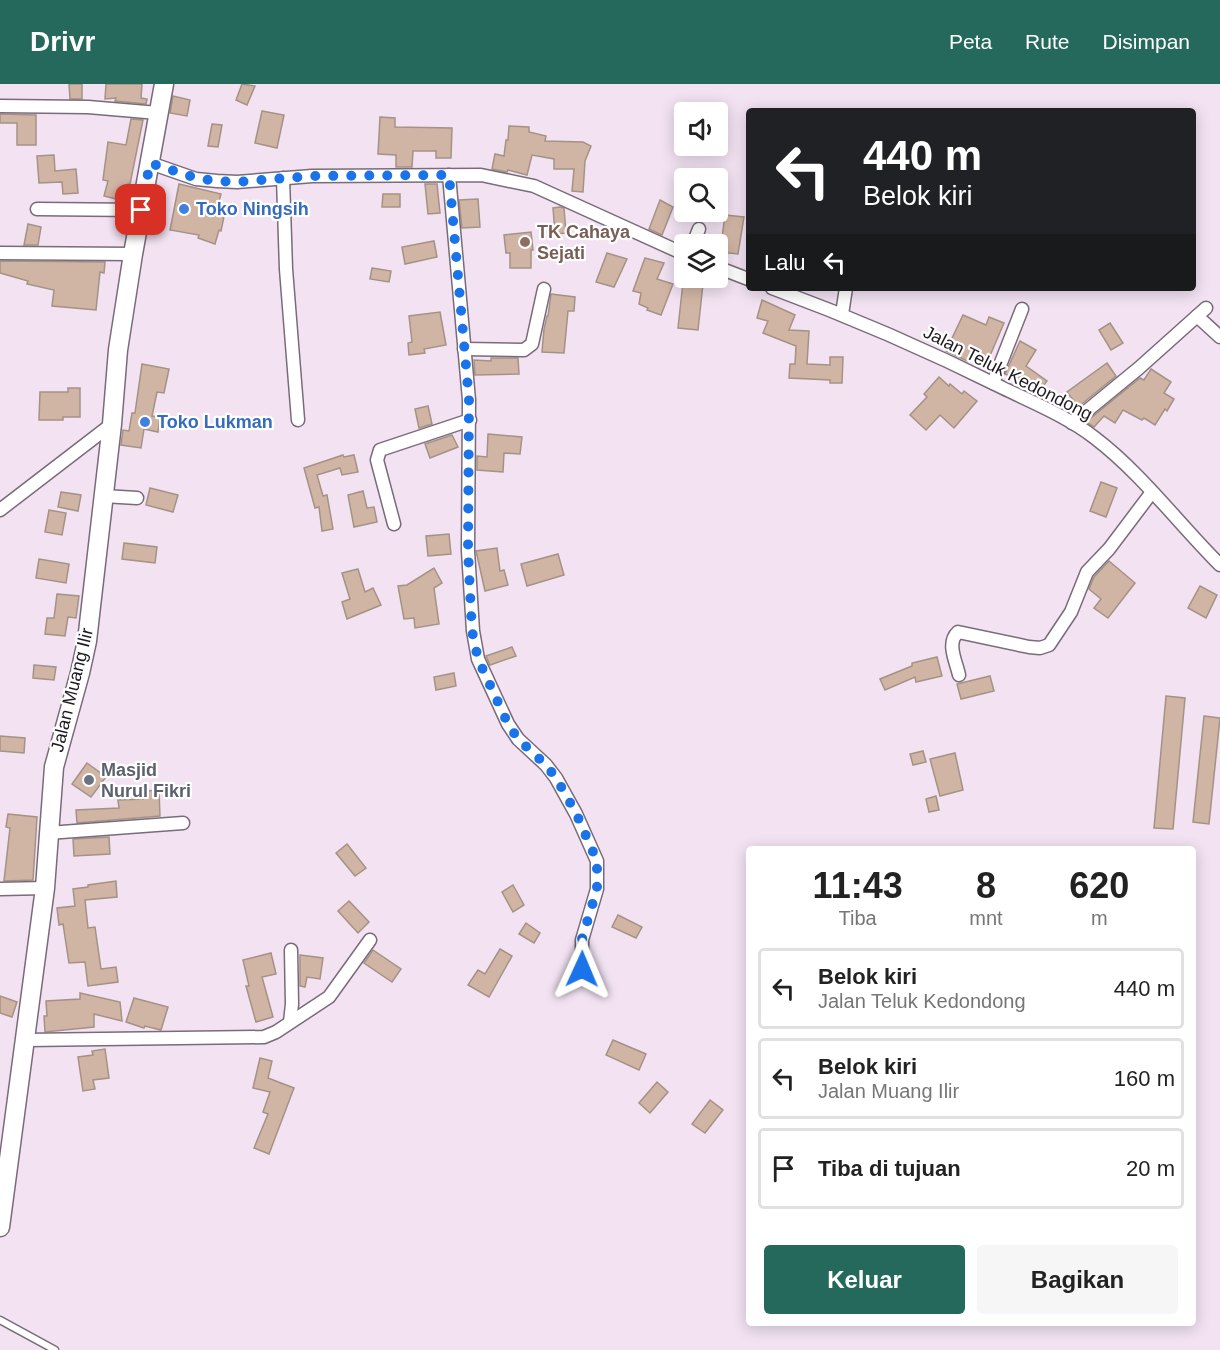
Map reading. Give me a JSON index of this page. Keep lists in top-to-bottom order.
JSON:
{
  "streets": {
    "main road": ["Jalan Muang Ilir"],
    "street": ["Jalan Teluk Kedondong"]
  },
  "places": [
    "Toko Ningsih",
    "TK Cahaya Sejati",
    "Toko Lukman",
    "Masjid Nurul Fikri"
  ],
  "page": {
    "header": "Drivr",
    "nav": ["Peta", "Rute", "Disimpan"],
    "turn": ["440 m", "Belok kiri"],
    "then": "Lalu",
    "eta": [
      "11:43",
      "Tiba",
      "8",
      "mnt",
      "620",
      "m"
    ],
    "list": [
      {
        "name": "Belok kiri",
        "note": "Jalan Teluk Kedondong",
        "value": "440 m"
      },
      {
        "name": "Belok kiri",
        "note": "Jalan Muang Ilir",
        "value": "160 m"
      },
      {
        "name": "Tiba di tujuan",
        "value": "20 m"
      }
    ],
    "buttons": ["Keluar", "Bagikan"]
  }
}
